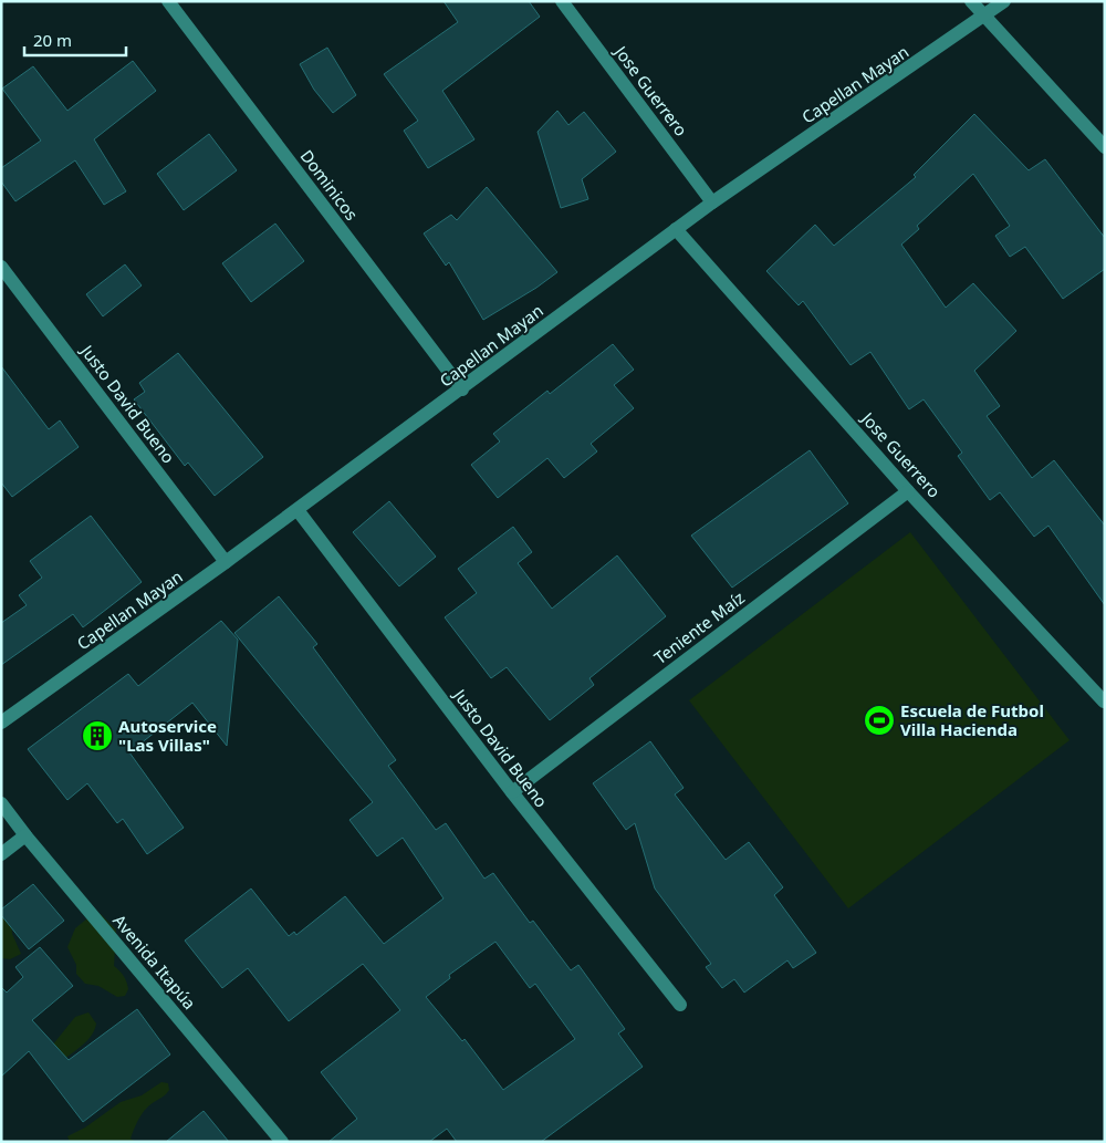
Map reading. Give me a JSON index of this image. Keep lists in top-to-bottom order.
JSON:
{
  "streets": {
    "street": [
      "Capellan Mayan",
      "Jose Guerrero",
      "Dominicos",
      "Justo David Bueno",
      "Teniente Maíz",
      "Avenida Itapúa"
    ]
  },
  "crossings": [
    ["Capellan Mayan", "Jose Guerrero"],
    ["Capellan Mayan", "Dominicos"],
    ["Capellan Mayan", "Justo David Bueno"],
    ["Jose Guerrero", "Teniente Maíz"],
    ["Justo David Bueno", "Teniente Maíz"]
  ],
  "places": {
    "sports": ["Escuela de Futbol Villa Hacienda"],
    "building": ["Autoservice \"Las Villas\""]
  },
  "scale_bar": "20 m"
}
